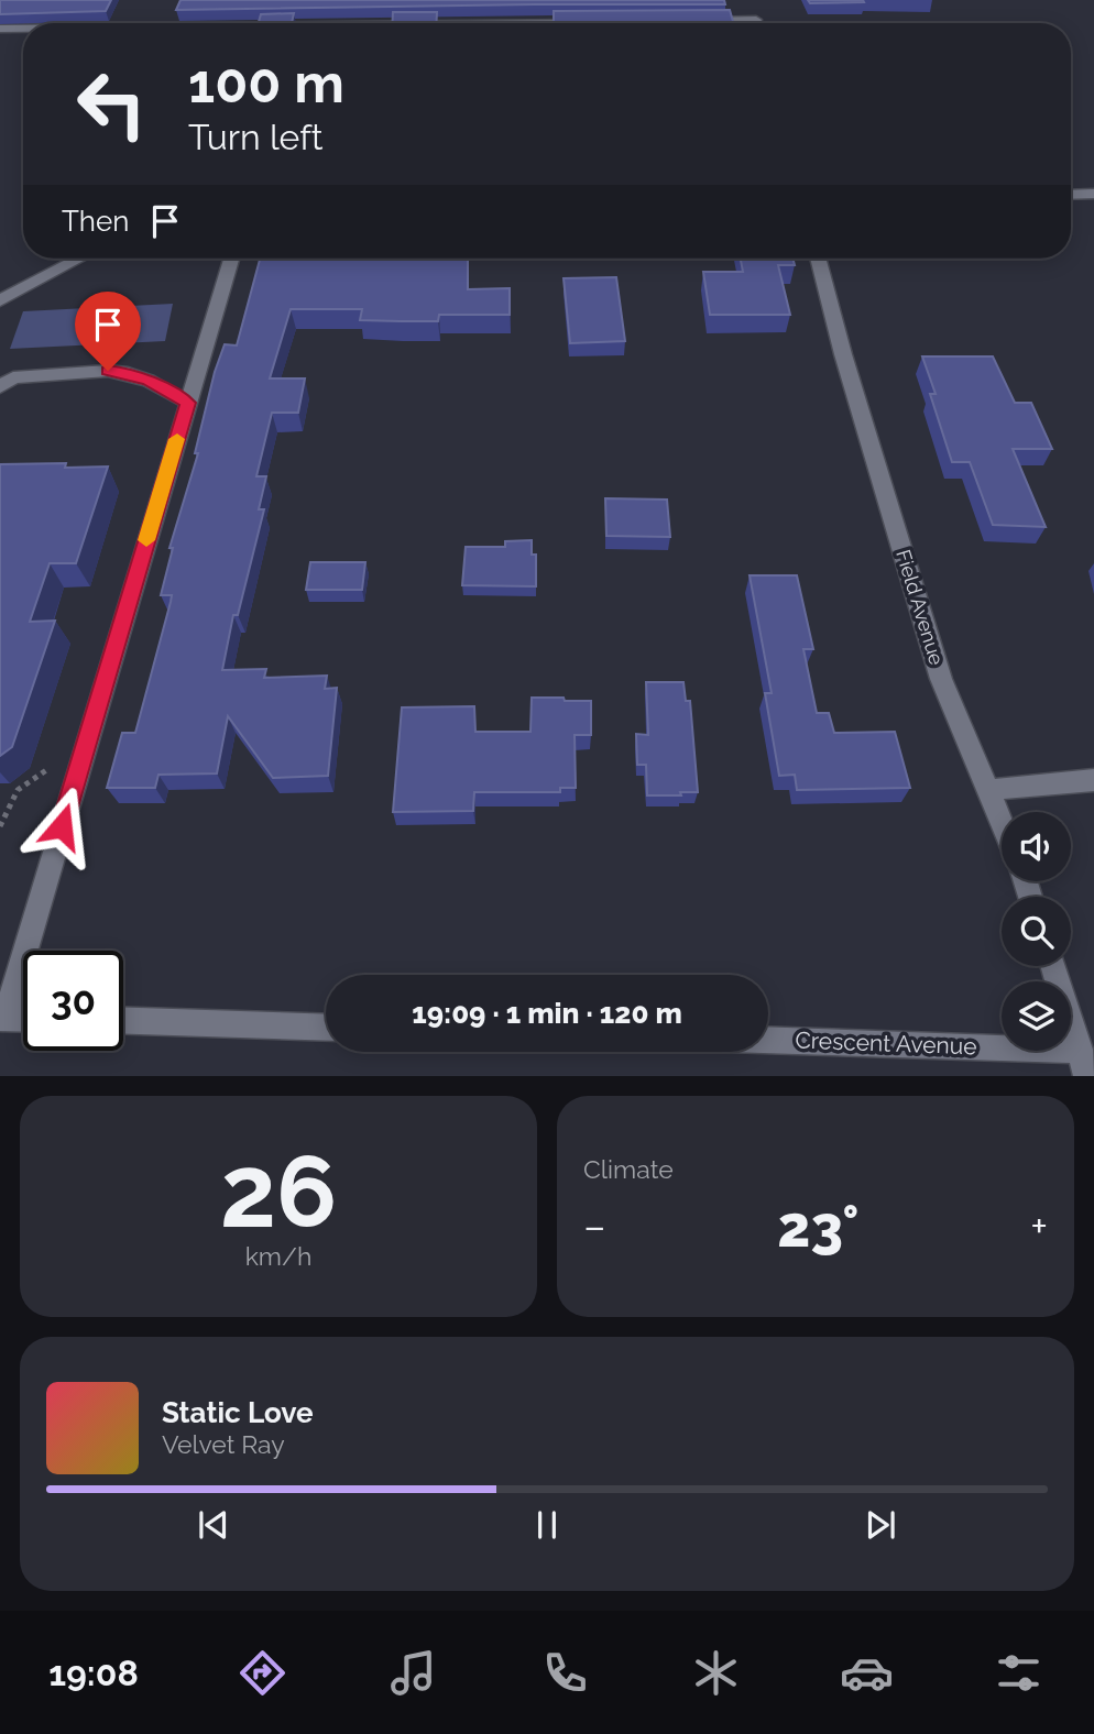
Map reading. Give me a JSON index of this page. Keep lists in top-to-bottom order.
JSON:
{
  "streets": {
    "street": ["Field Avenue", "Crescent Avenue"]
  },
  "page": {
    "turn": ["100 m", "Turn left"],
    "then": "Then",
    "limit": "30",
    "trip": "19:09 · 1 min · 120 m",
    "tile": [
      ["26", "km/h"],
      "Climate"
    ],
    "heat": ["−", "23°", "+"],
    "song": ["Static Love", "Velvet Ray"],
    "tabs": "19:08"
  }
}
